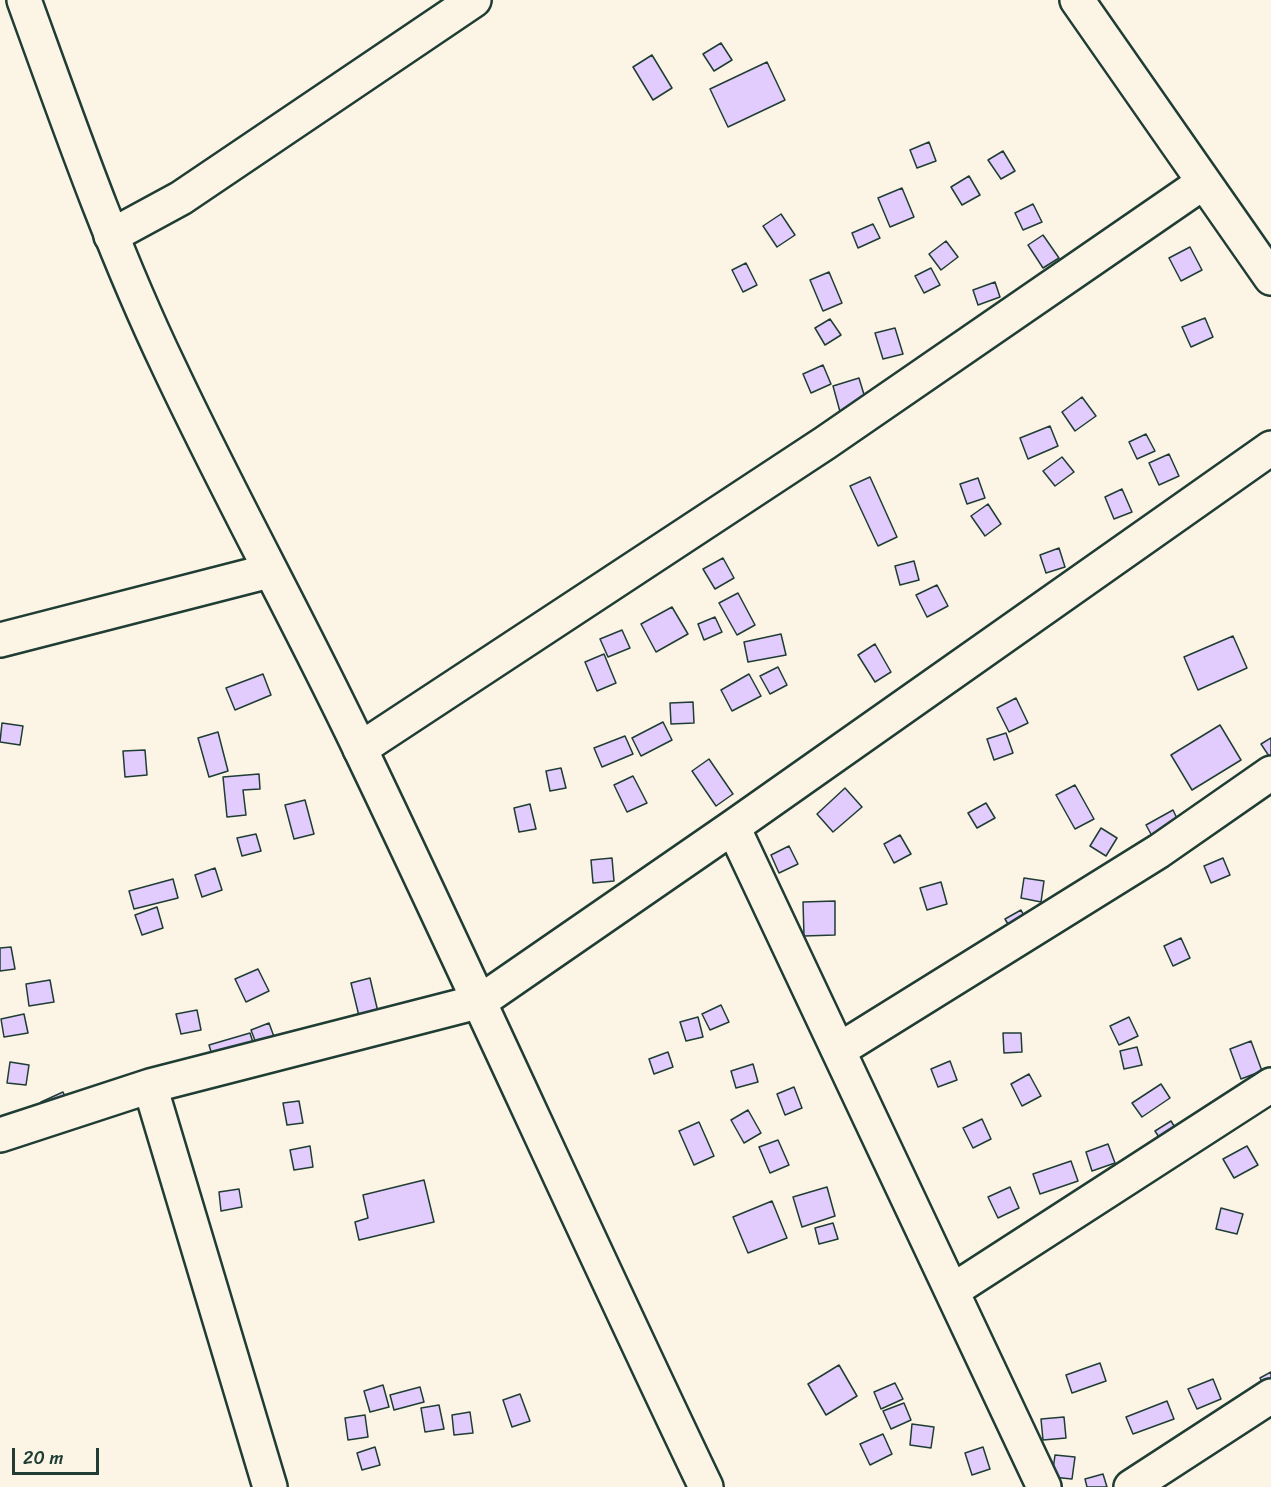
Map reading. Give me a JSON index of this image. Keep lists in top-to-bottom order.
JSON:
{
  "scale_bar": "20 m"
}
